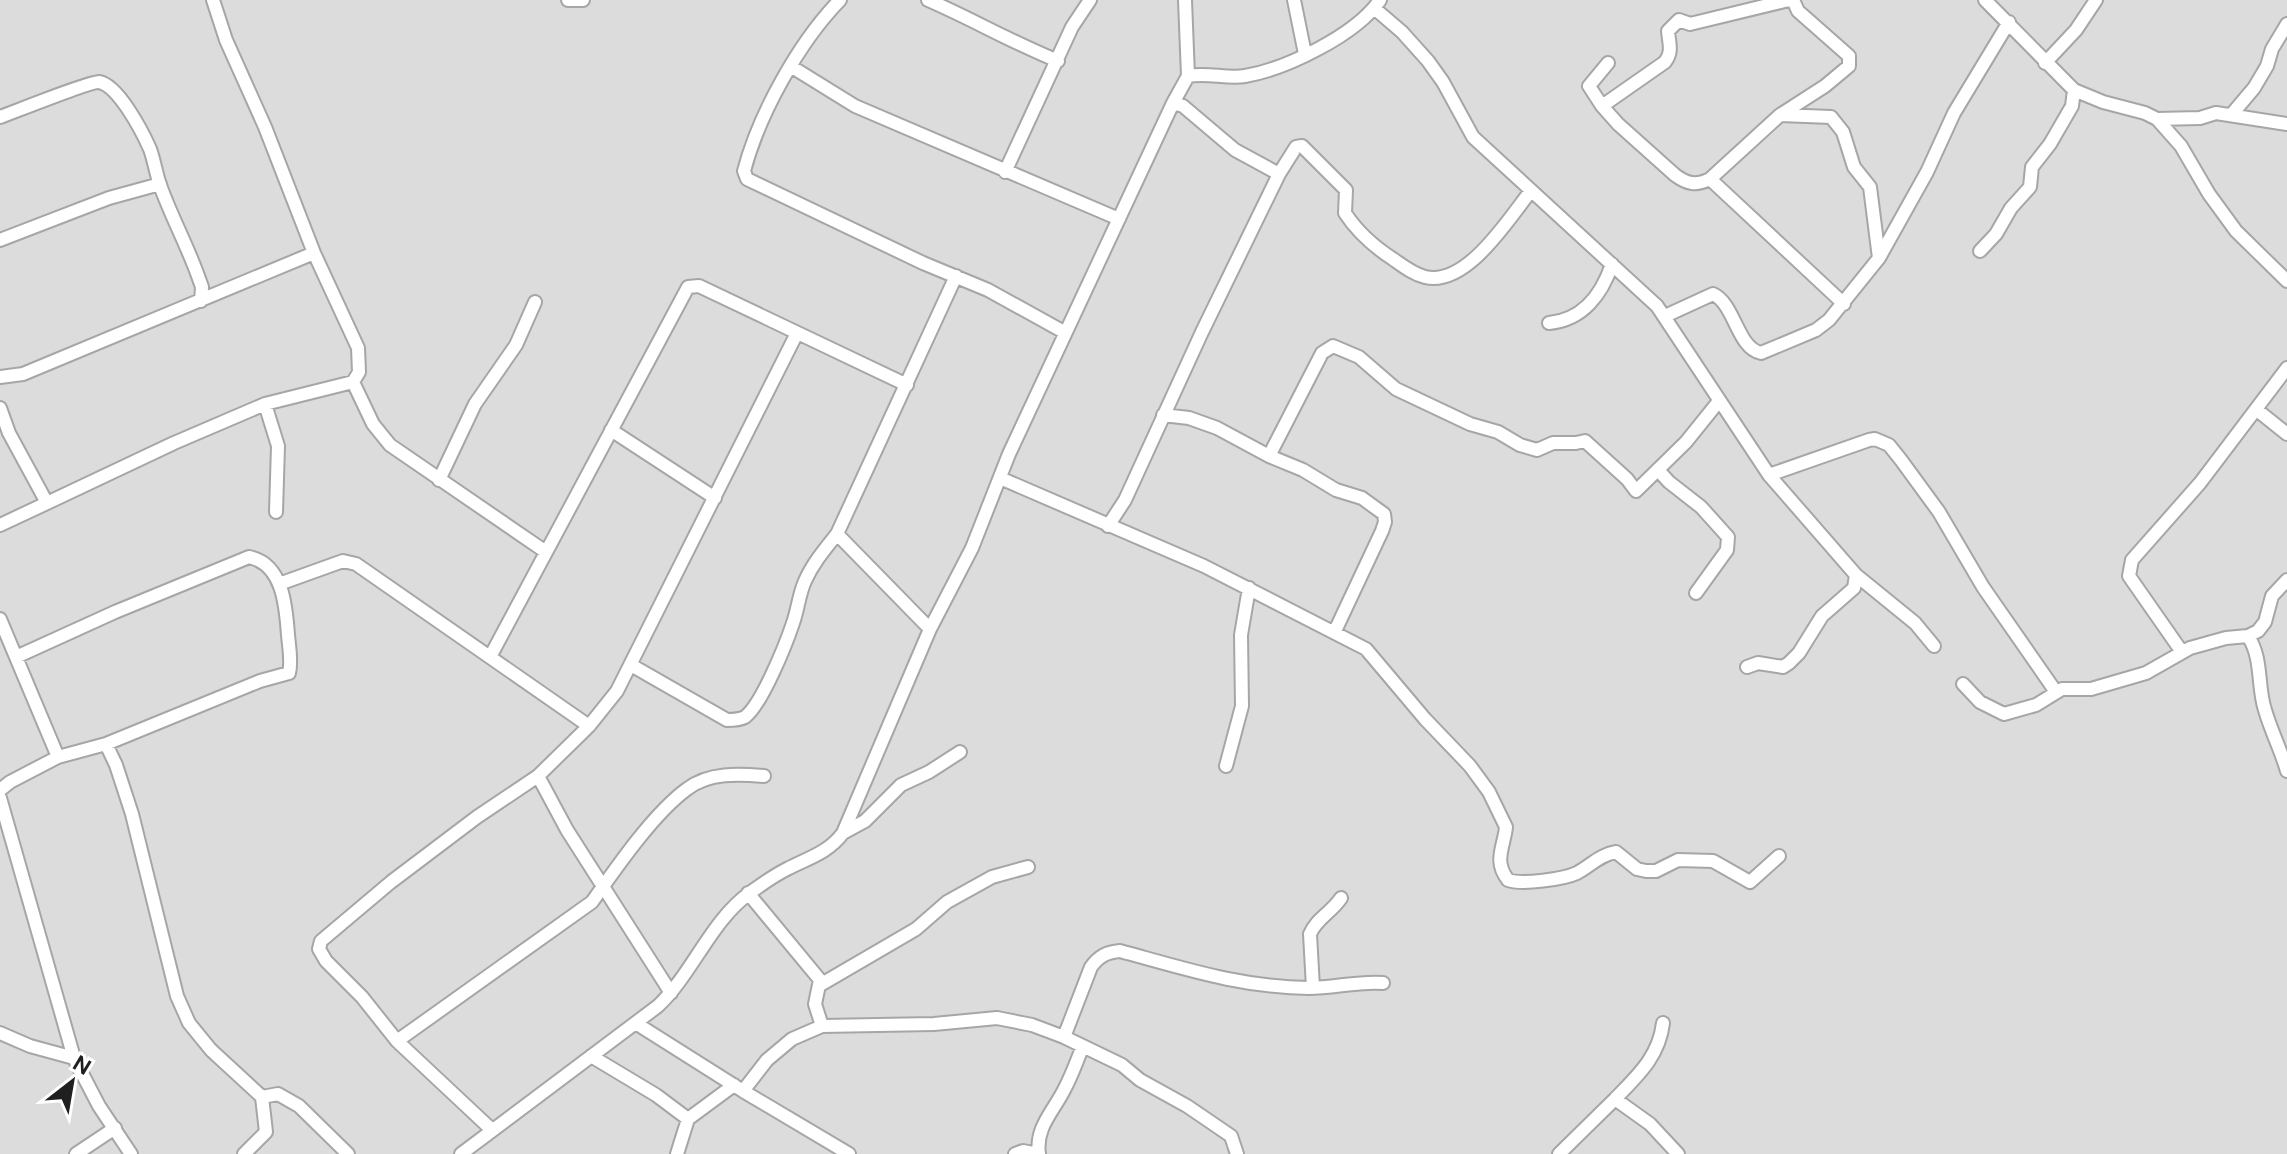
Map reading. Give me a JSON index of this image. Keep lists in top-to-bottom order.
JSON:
{
  "north": "top right"
}
